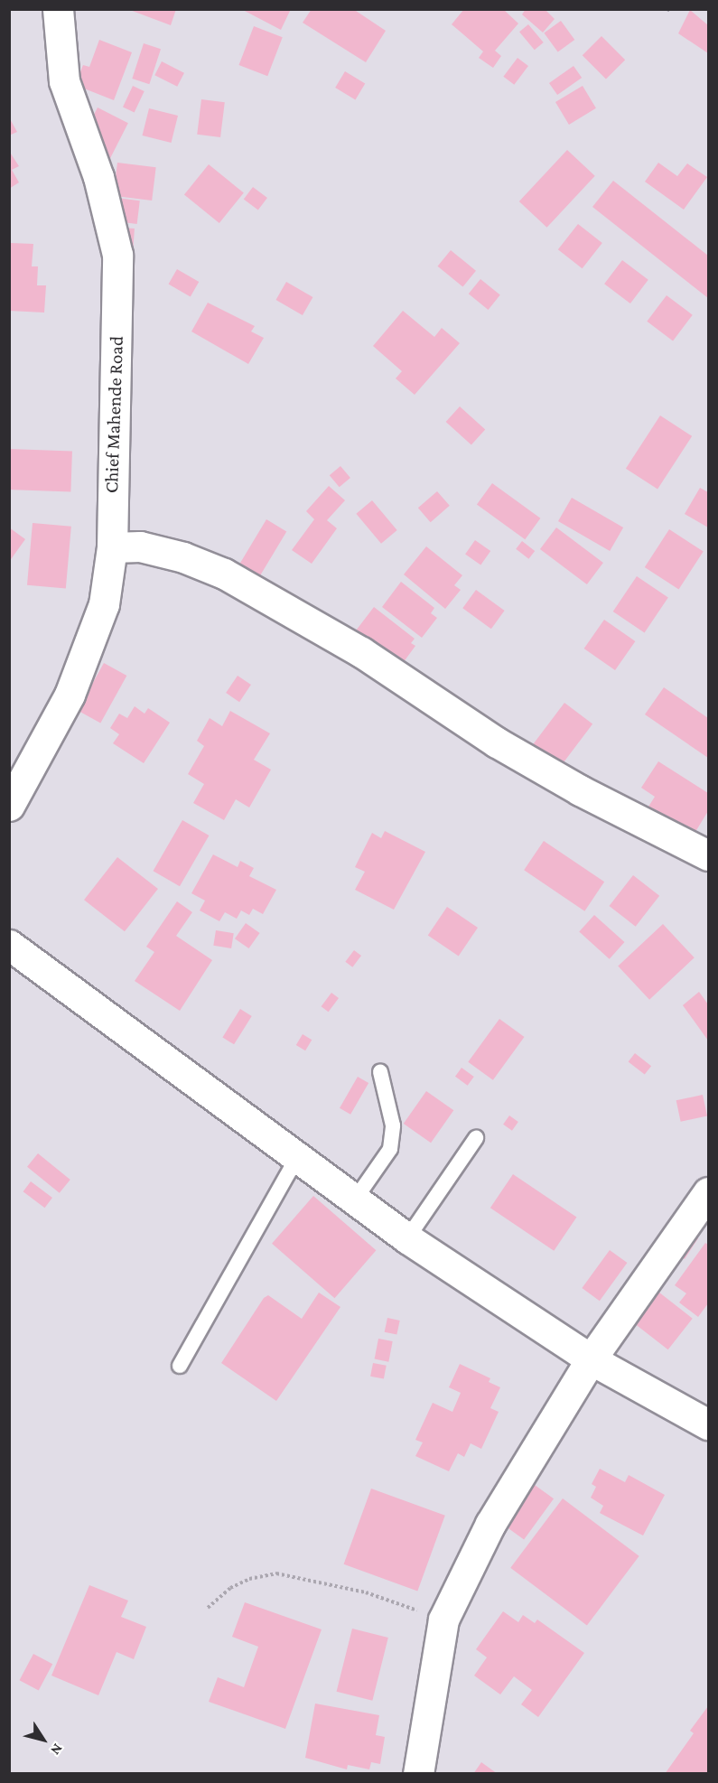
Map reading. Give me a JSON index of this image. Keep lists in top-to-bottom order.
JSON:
{
  "streets": {
    "street": ["Chief Mahende Road"]
  },
  "north": "bottom right"
}
